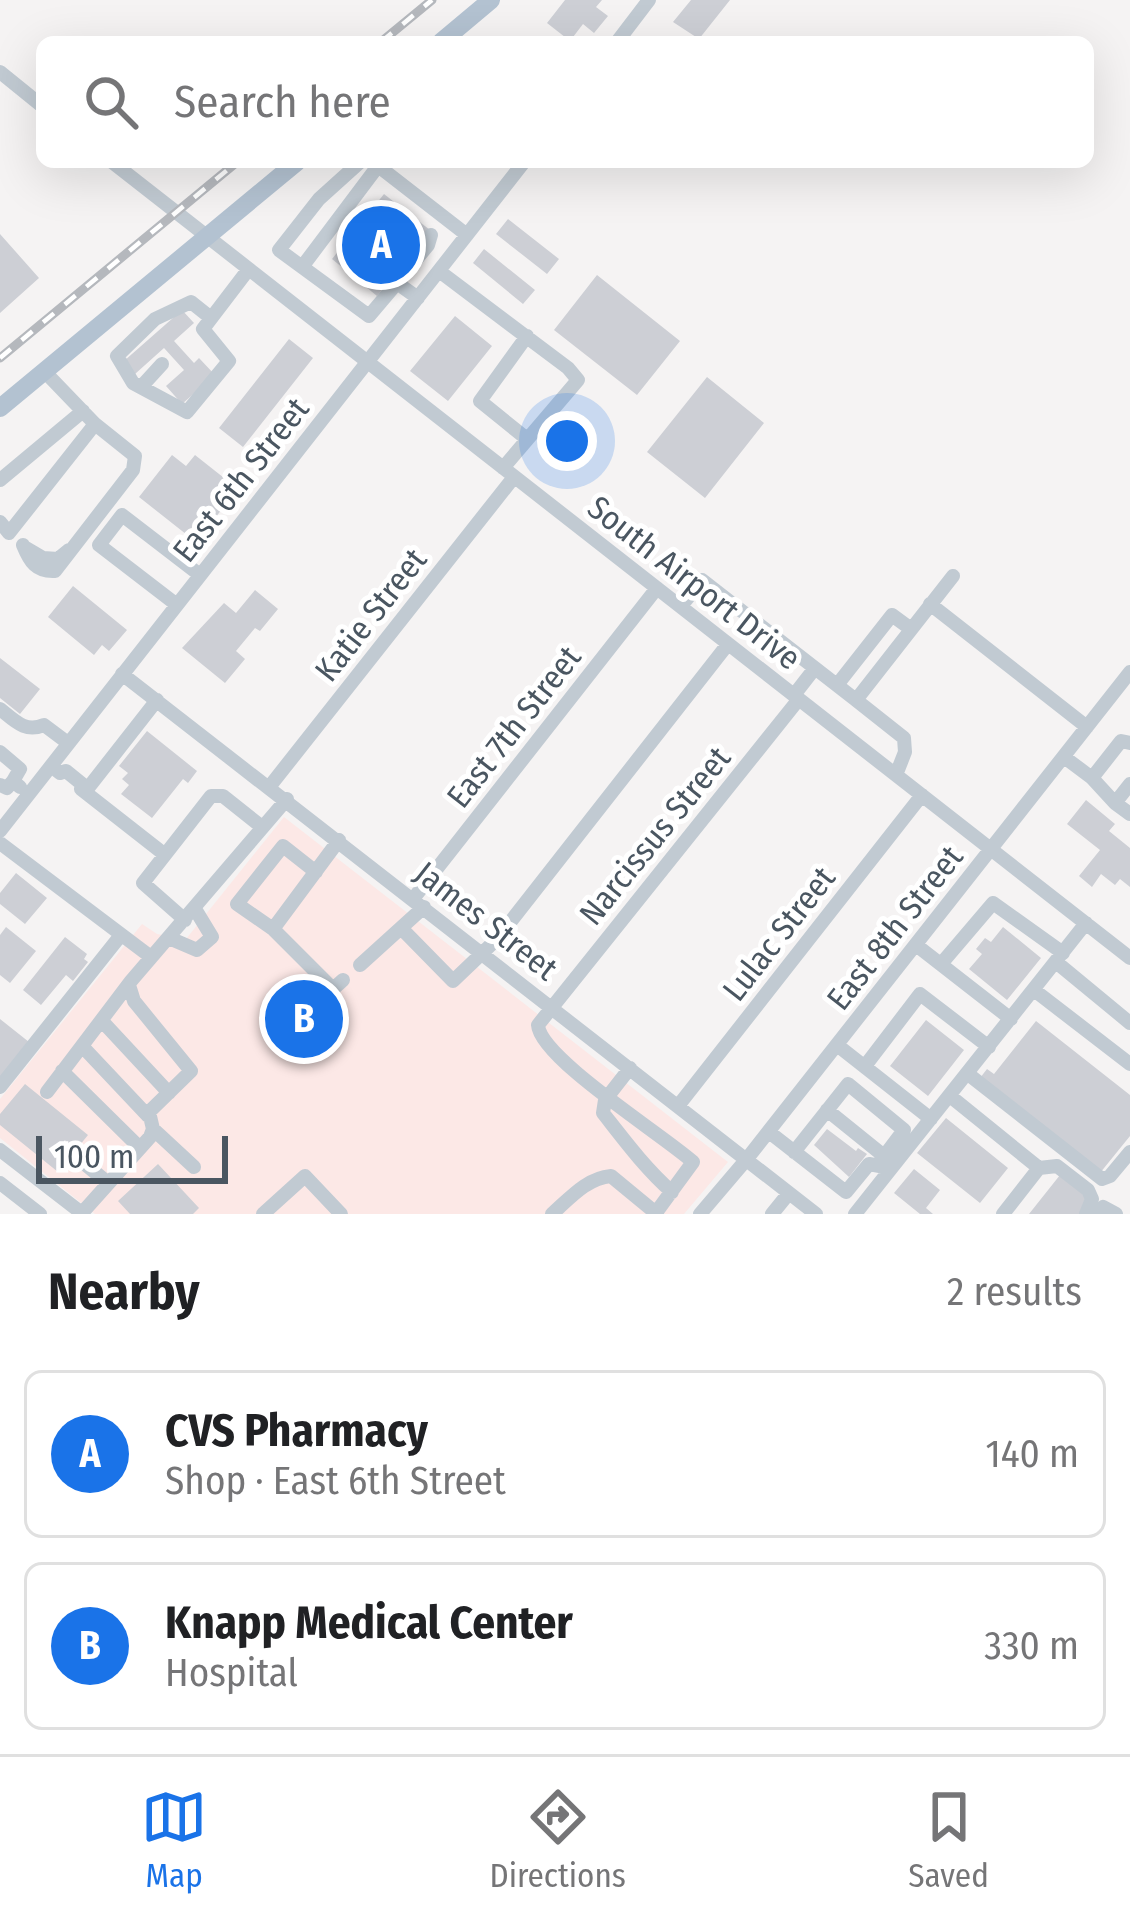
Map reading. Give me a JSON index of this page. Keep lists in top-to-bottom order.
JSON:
{
  "streets": {
    "street": [
      "East 6th Street",
      "South Airport Drive",
      "Katie Street",
      "East 7th Street",
      "Narcissus Street",
      "James Street",
      "East 8th Street",
      "Lulac Street"
    ]
  },
  "crossings": [
    ["East 6th Street", "South Airport Drive"],
    ["East 6th Street", "James Street"],
    ["South Airport Drive", "Katie Street"],
    ["South Airport Drive", "East 7th Street"],
    ["South Airport Drive", "Narcissus Street"],
    ["South Airport Drive", "East 8th Street"],
    ["South Airport Drive", "Lulac Street"],
    ["Katie Street", "James Street"],
    ["East 7th Street", "James Street"],
    ["Narcissus Street", "James Street"],
    ["James Street", "East 8th Street"],
    ["James Street", "Lulac Street"]
  ],
  "scale_bar": "100 m",
  "page": {
    "search": "Search here",
    "pins": ["A", "B"],
    "scale": "100 m",
    "heading": ["Nearby", "2 results"],
    "list": [
      {
        "mark": "A",
        "name": "CVS Pharmacy",
        "note": "Shop · East 6th Street",
        "value": "140 m"
      },
      {
        "mark": "B",
        "name": "Knapp Medical Center",
        "note": "Hospital",
        "value": "330 m"
      }
    ],
    "nav": ["Map", "Directions", "Saved"]
  }
}
